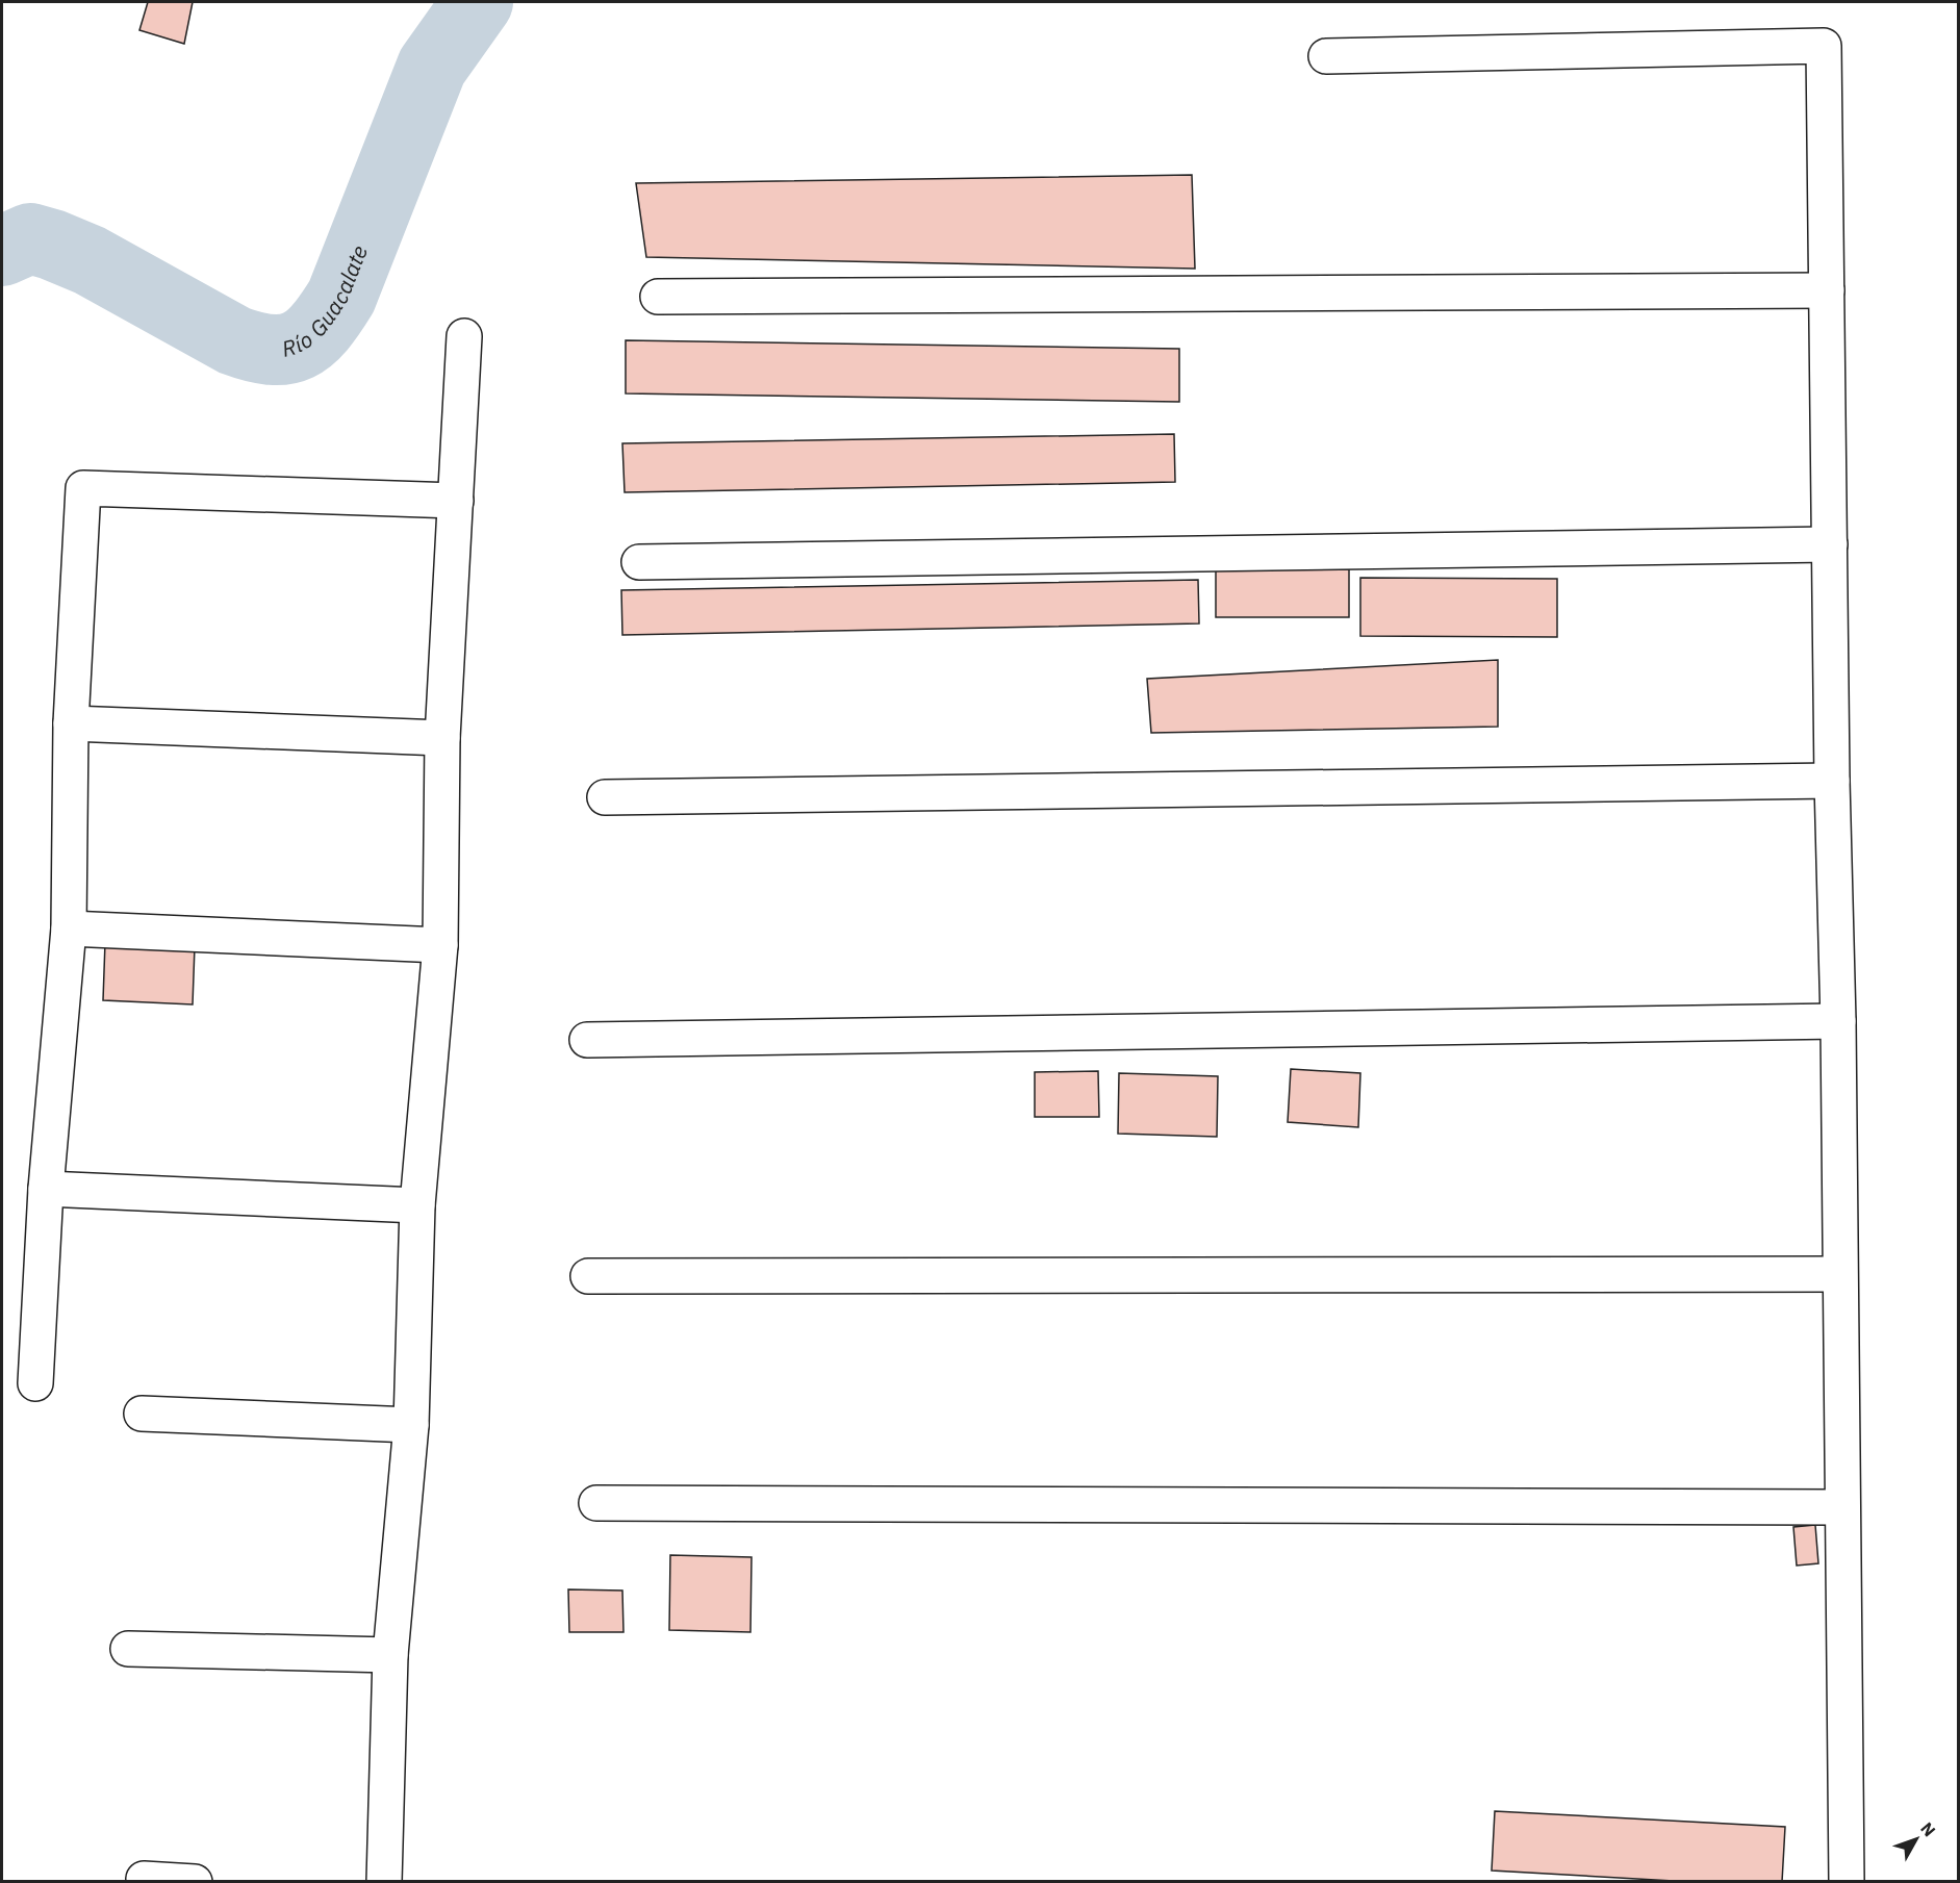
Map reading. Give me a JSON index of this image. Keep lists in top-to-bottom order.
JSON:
{
  "water": ["Río Guacalate"],
  "north": "top right"
}
